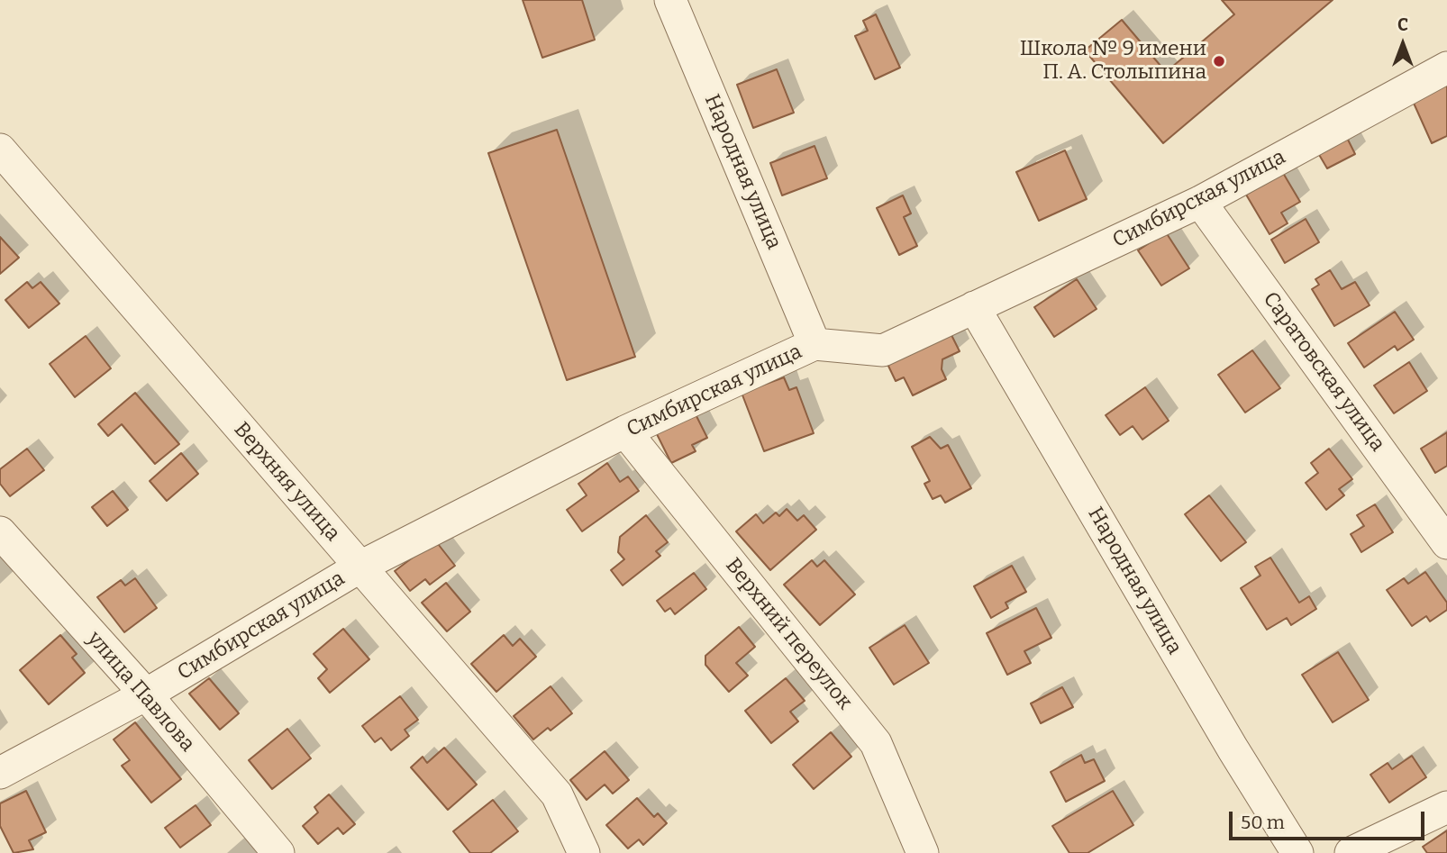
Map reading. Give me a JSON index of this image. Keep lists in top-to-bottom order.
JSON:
{
  "streets": {
    "street": [
      "Народная улица",
      "Симбирская улица",
      "Саратовская улица",
      "Верхняя улица",
      "Верхний переулок",
      "улица Павлова"
    ]
  },
  "crossings": [
    ["Народная улица", "Симбирская улица"],
    ["Симбирская улица", "Саратовская улица"],
    ["Симбирская улица", "Верхняя улица"],
    ["Симбирская улица", "Верхний переулок"],
    ["Симбирская улица", "улица Павлова"]
  ],
  "places": ["Школа № 9 имени П. А. Столыпина"],
  "scale_bar": "50 m",
  "north": "top"
}
